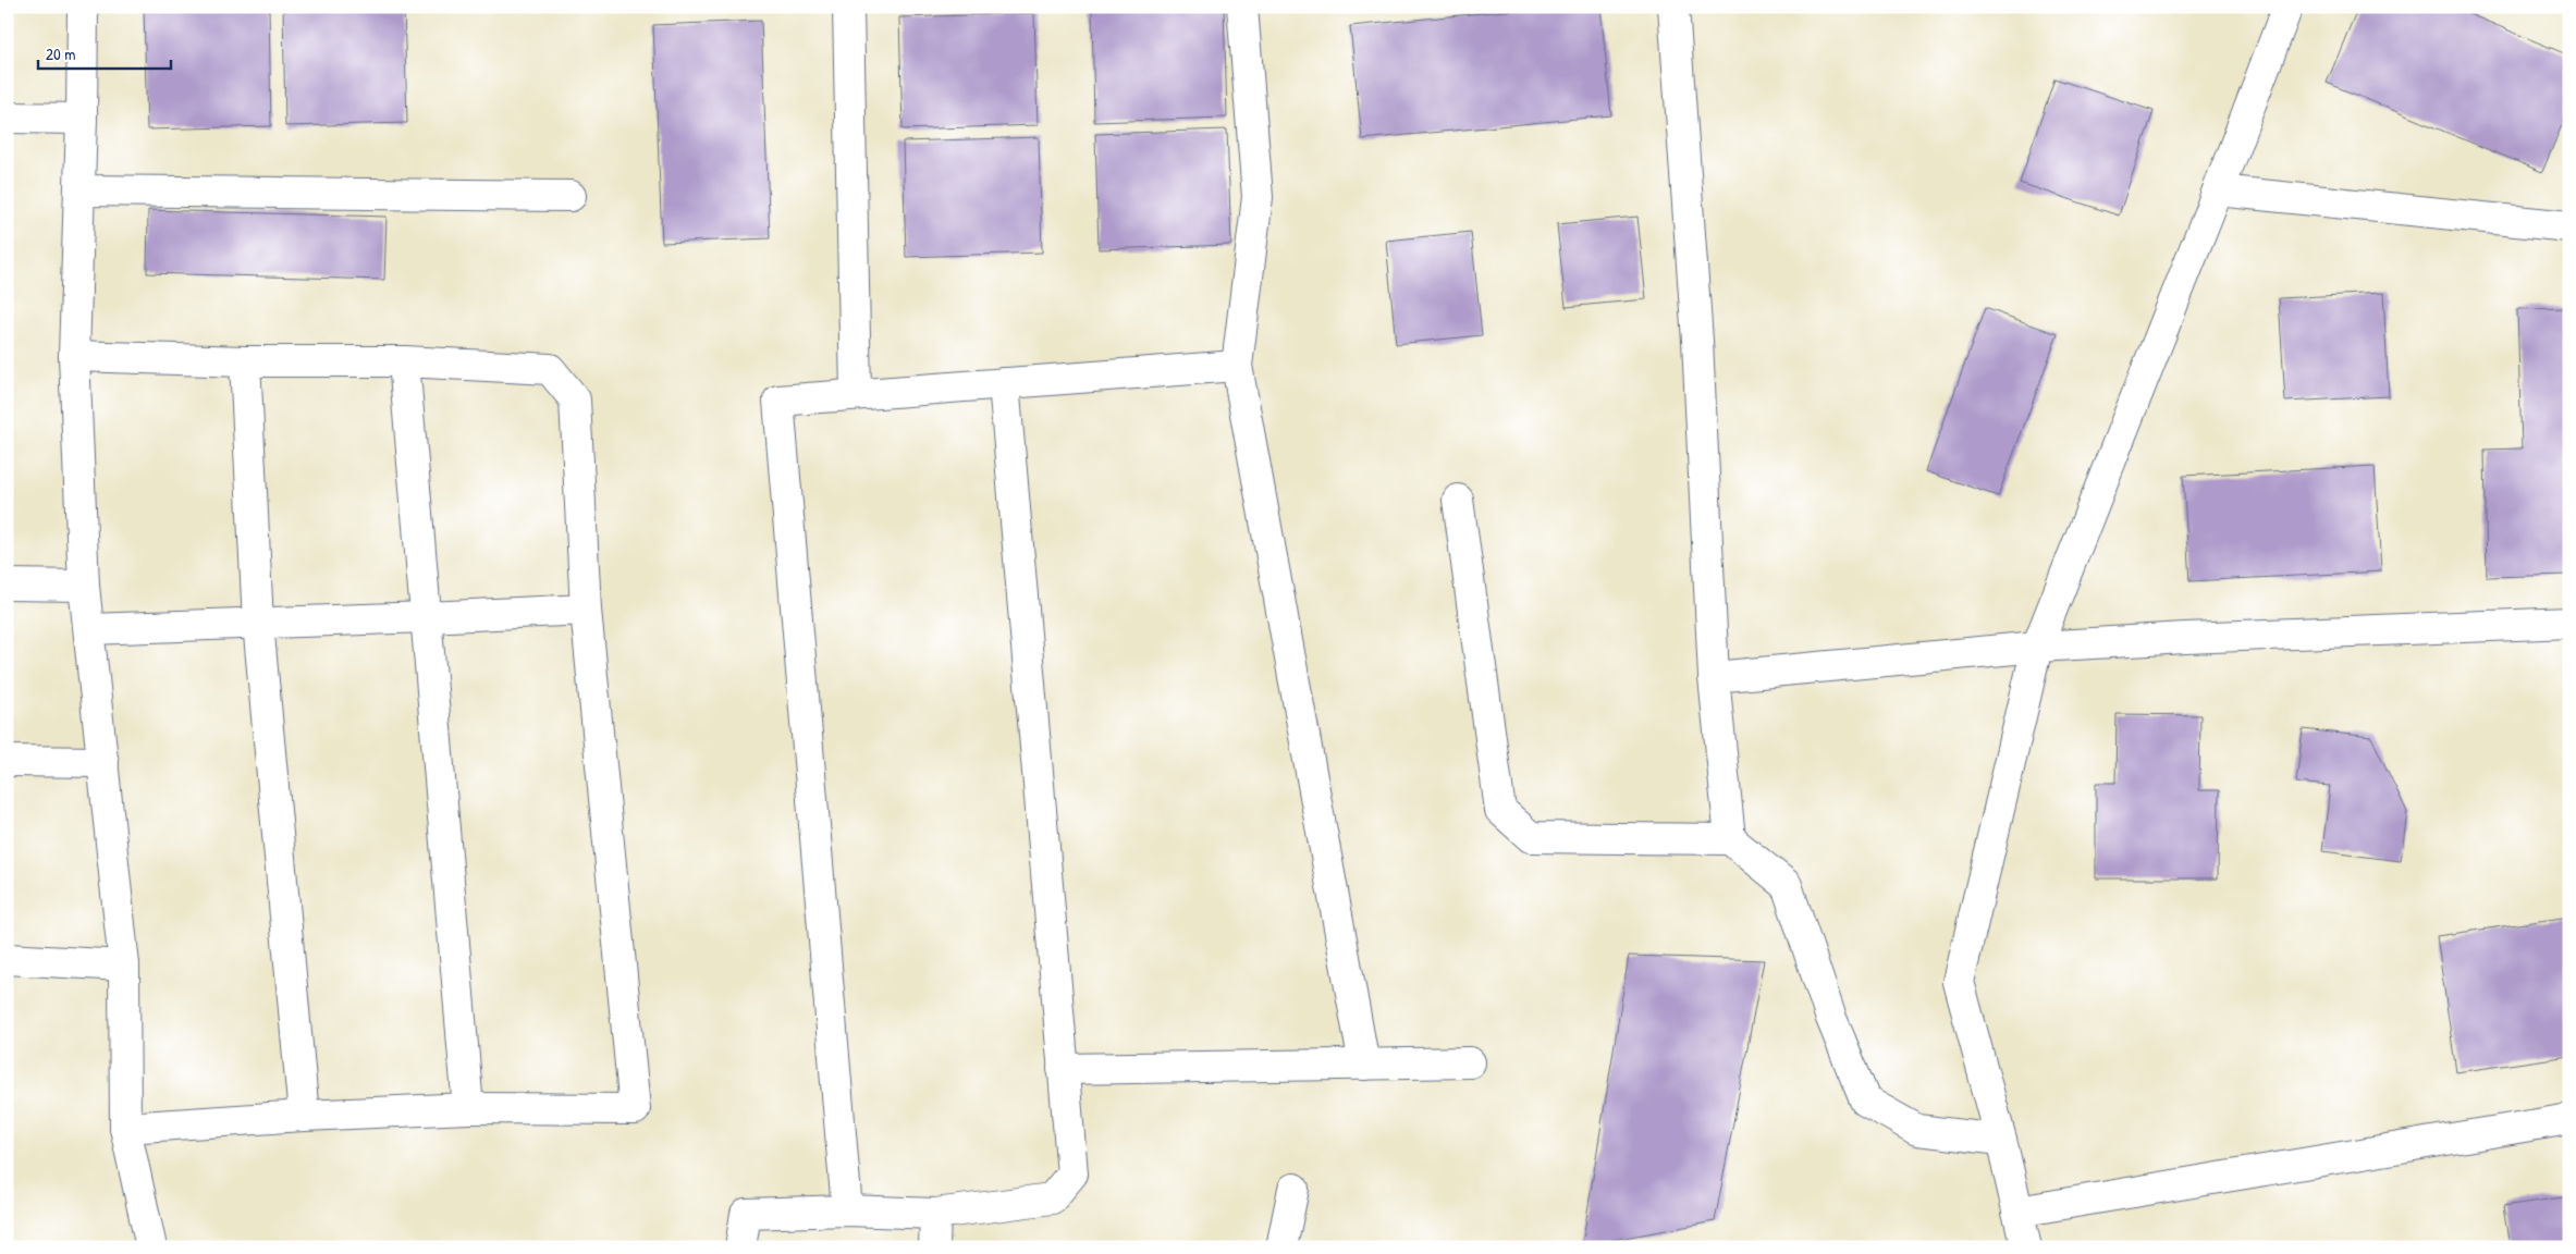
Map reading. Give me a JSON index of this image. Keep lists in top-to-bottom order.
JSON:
{
  "scale_bar": "20 m"
}
